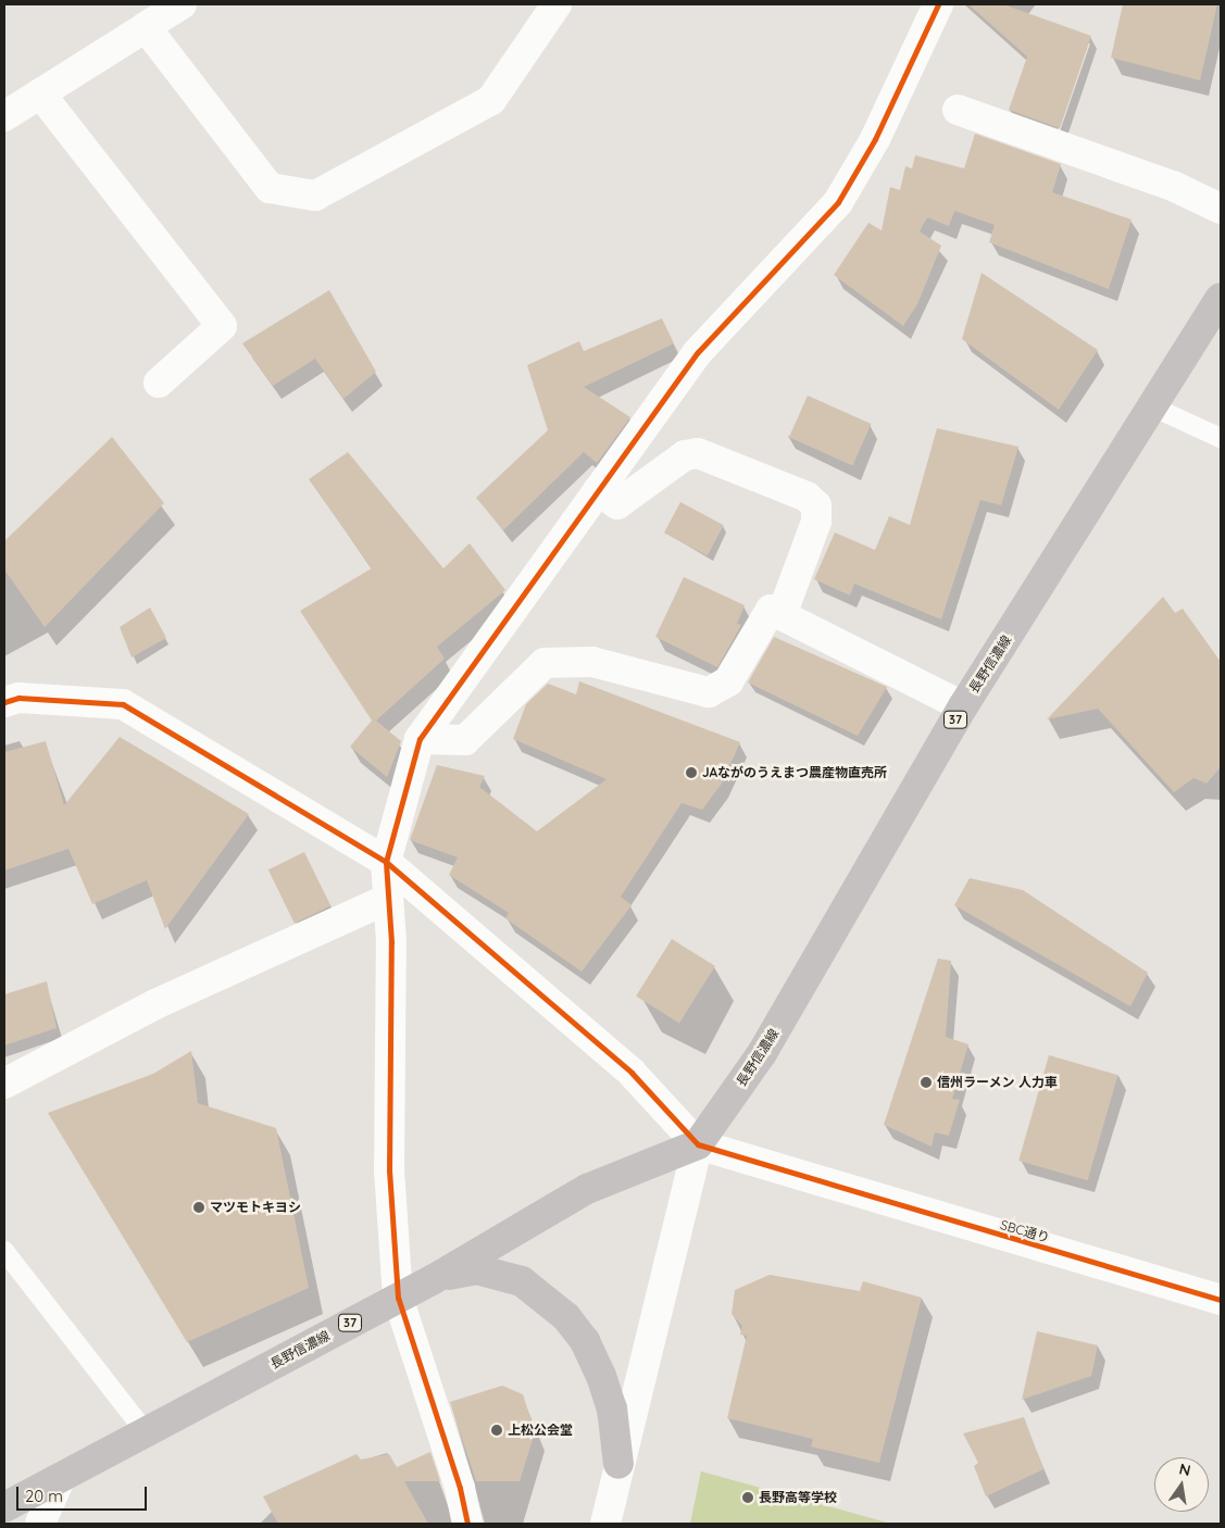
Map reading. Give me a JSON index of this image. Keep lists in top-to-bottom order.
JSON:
{
  "streets": {
    "main road": ["長野信濃線", "37"],
    "street": ["SBC通り"]
  },
  "crossings": [
    ["長野信濃線", "SBC通り"]
  ],
  "places": [
    "JAながのうえまつ農産物直売所",
    "信州ラーメン 人力車",
    "マツモトキヨシ",
    "上松公会堂",
    "長野高等学校"
  ],
  "scale_bar": "20 m",
  "north": "top"
}
